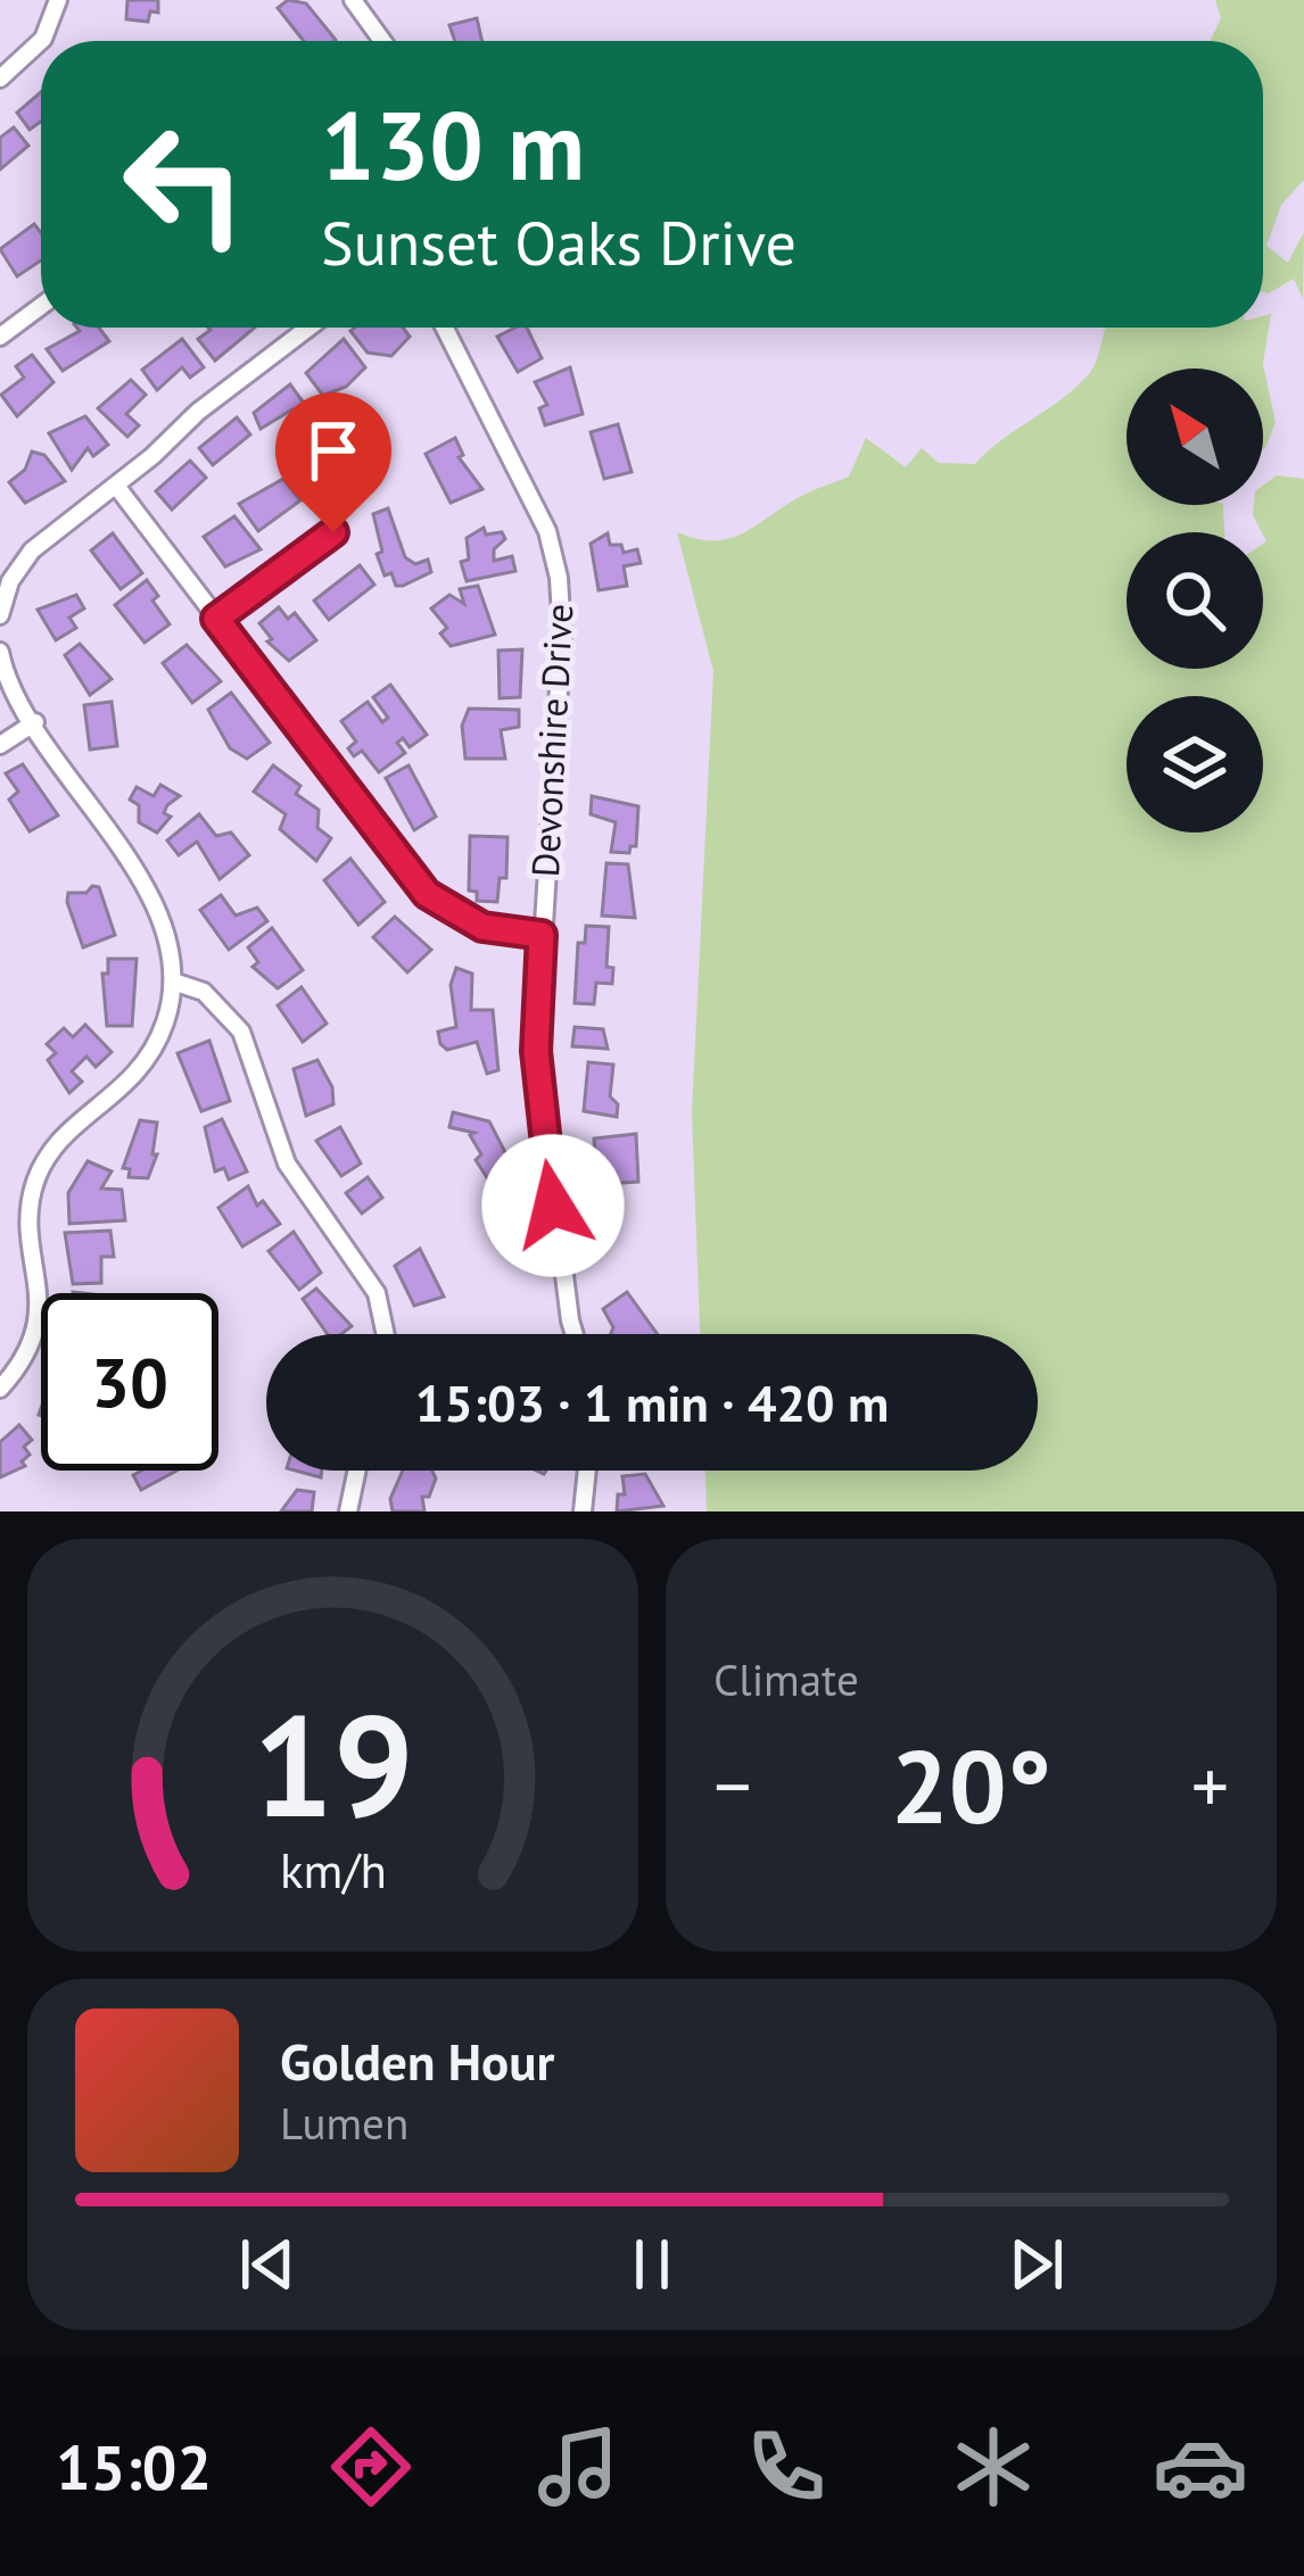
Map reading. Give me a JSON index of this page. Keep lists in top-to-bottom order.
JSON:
{
  "streets": {
    "street": ["Devonshire Drive"]
  },
  "north": "top left",
  "page": {
    "turn": ["130 m", "Sunset Oaks Drive"],
    "limit": "30",
    "trip": "15:03 · 1 min · 420 m",
    "tile": "Climate",
    "heat": ["−", "20°", "+"],
    "song": ["Golden Hour", "Lumen"],
    "tabs": "15:02",
    "gauge": ["19", "km/h"]
  }
}
